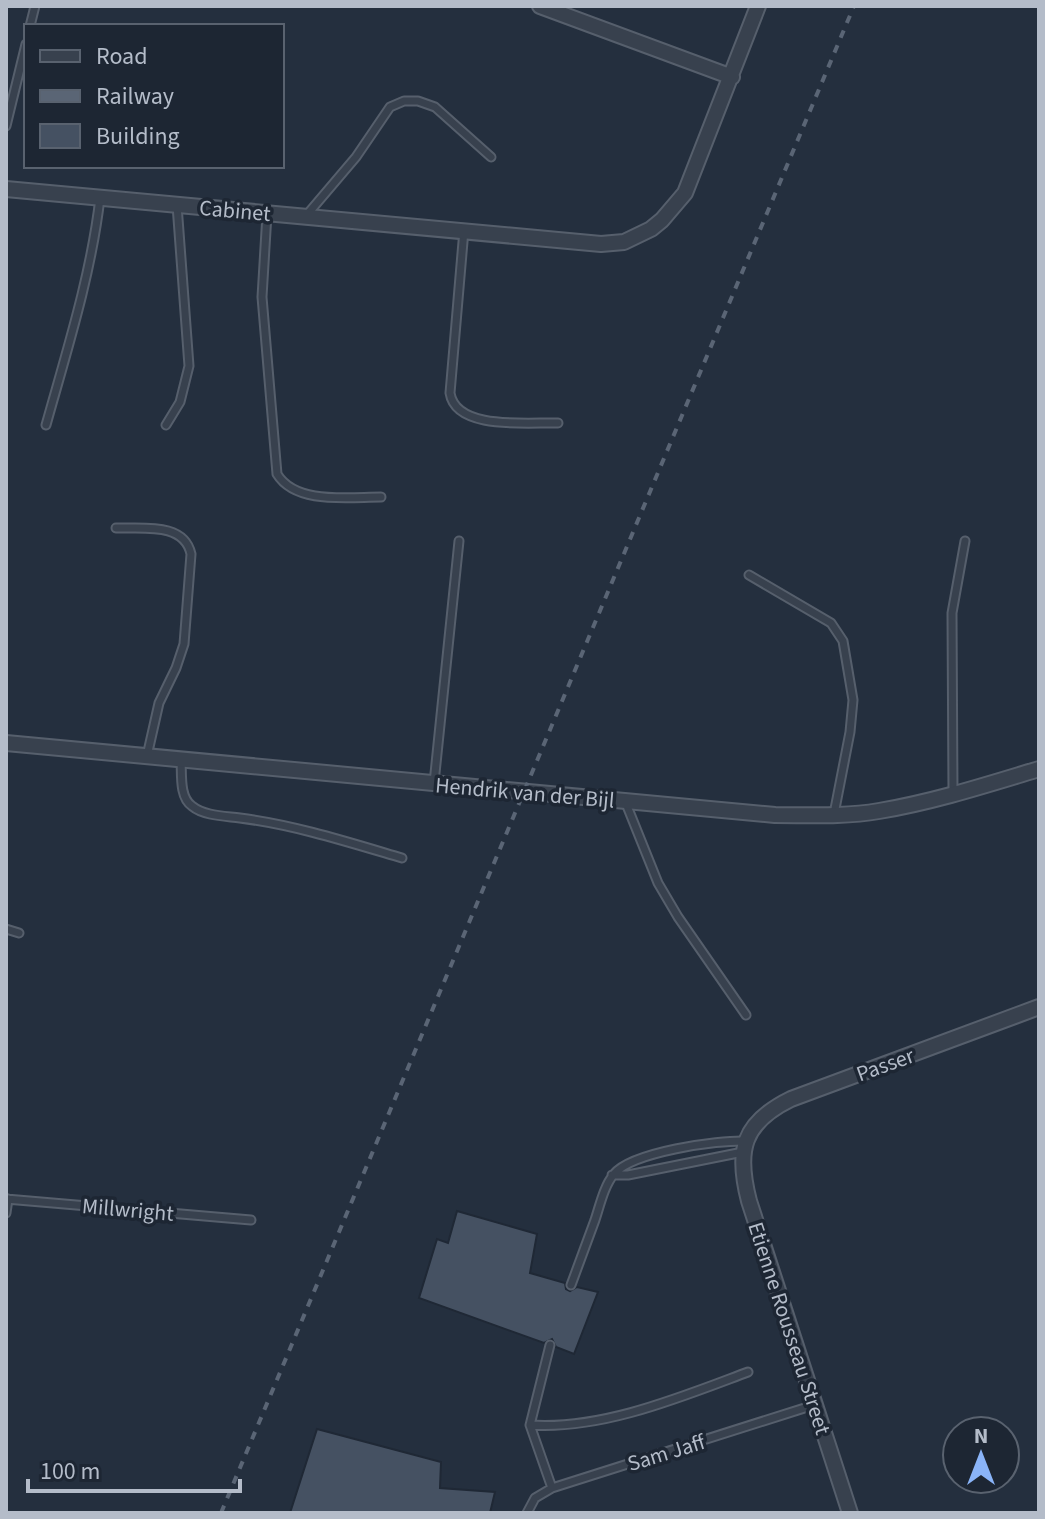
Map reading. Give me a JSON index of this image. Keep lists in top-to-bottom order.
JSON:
{
  "streets": {
    "street": [
      "Cabinet",
      "Hendrik van der Bijl",
      "Passer",
      "Etienne Rousseau Street"
    ],
    "lane": ["Millwright", "Sam Jaff"]
  },
  "crossings": [
    ["Passer", "Etienne Rousseau Street"],
    ["Etienne Rousseau Street", "Sam Jaff"]
  ],
  "legend": ["Road", "Railway", "Building"],
  "scale_bar": "100 m",
  "north": "top"
}
